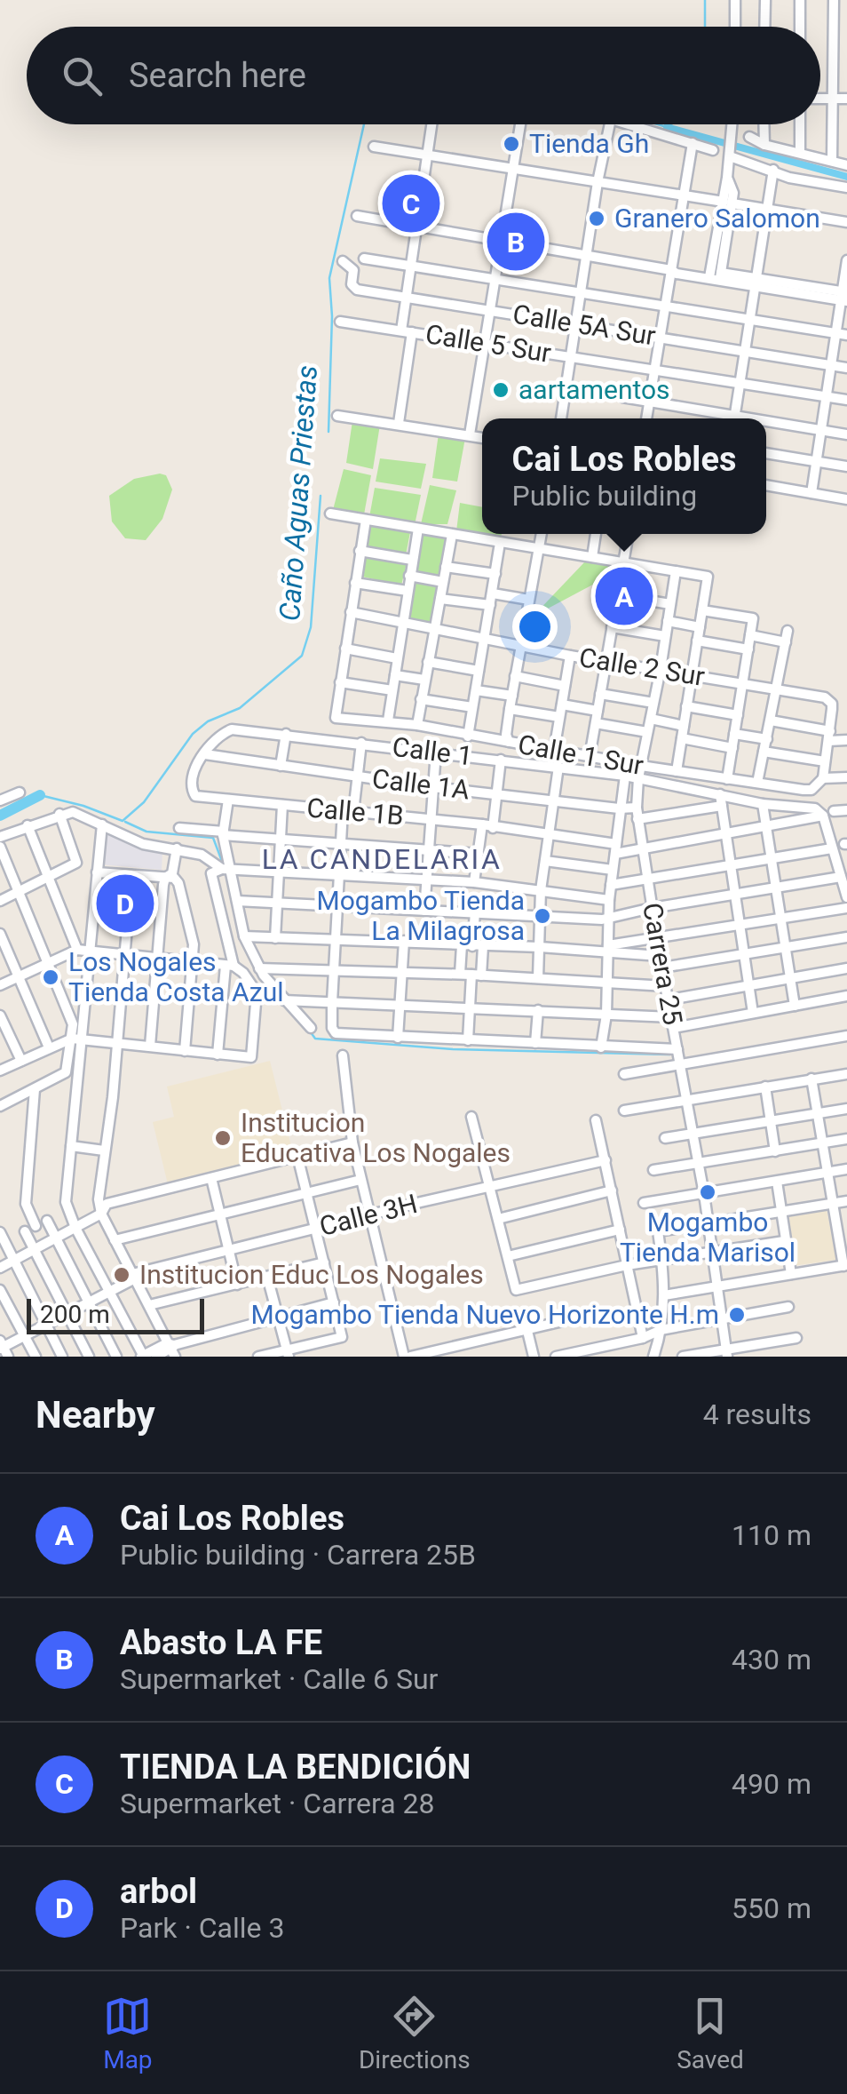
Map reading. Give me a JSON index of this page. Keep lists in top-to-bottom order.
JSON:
{
  "streets": {
    "street": [
      "Calle 5A Sur",
      "Calle 5 Sur",
      "Calle 2 Sur",
      "Calle 1",
      "Calle 1 Sur",
      "Calle 1A",
      "Calle 1B",
      "Carrera 25",
      "Calle 3H"
    ]
  },
  "crossings": [
    ["Calle 2 Sur", "Carrera 25"],
    ["Calle 1", "Calle 1 Sur"],
    ["Calle 1", "Calle 1A"],
    ["Calle 1", "Calle 1B"],
    ["Calle 1", "Carrera 25"],
    ["Calle 1 Sur", "Carrera 25"],
    ["Calle 1A", "Calle 1B"],
    ["Calle 1A", "Carrera 25"],
    ["Calle 1B", "Carrera 25"]
  ],
  "districts": ["LA CANDELARIA"],
  "water": ["Caño Aguas Priestas"],
  "places": [
    "Tienda Gh",
    "Granero Salomon",
    "aartamentos",
    "Mogambo Tienda La Milagrosa",
    "Los Nogales Tienda Costa Azul",
    "Institucion Educativa Los Nogales",
    "Mogambo Tienda Marisol",
    "Institucion Educ Los Nogales",
    "Mogambo Tienda Nuevo Horizonte H.m"
  ],
  "scale_bar": "200 m",
  "page": {
    "search": "Search here",
    "pins": [
      "C",
      "B",
      "A",
      "D"
    ],
    "popup": ["Cai Los Robles", "Public building"],
    "scale": "200 m",
    "heading": ["Nearby", "4 results"],
    "list": [
      {
        "mark": "A",
        "name": "Cai Los Robles",
        "note": "Public building · Carrera 25B",
        "value": "110 m"
      },
      {
        "mark": "B",
        "name": "Abasto LA FE",
        "note": "Supermarket · Calle 6 Sur",
        "value": "430 m"
      },
      {
        "mark": "C",
        "name": "TIENDA LA BENDICIÓN",
        "note": "Supermarket · Carrera 28",
        "value": "490 m"
      },
      {
        "mark": "D",
        "name": "arbol",
        "note": "Park · Calle 3",
        "value": "550 m"
      }
    ],
    "nav": ["Map", "Directions", "Saved"]
  }
}
